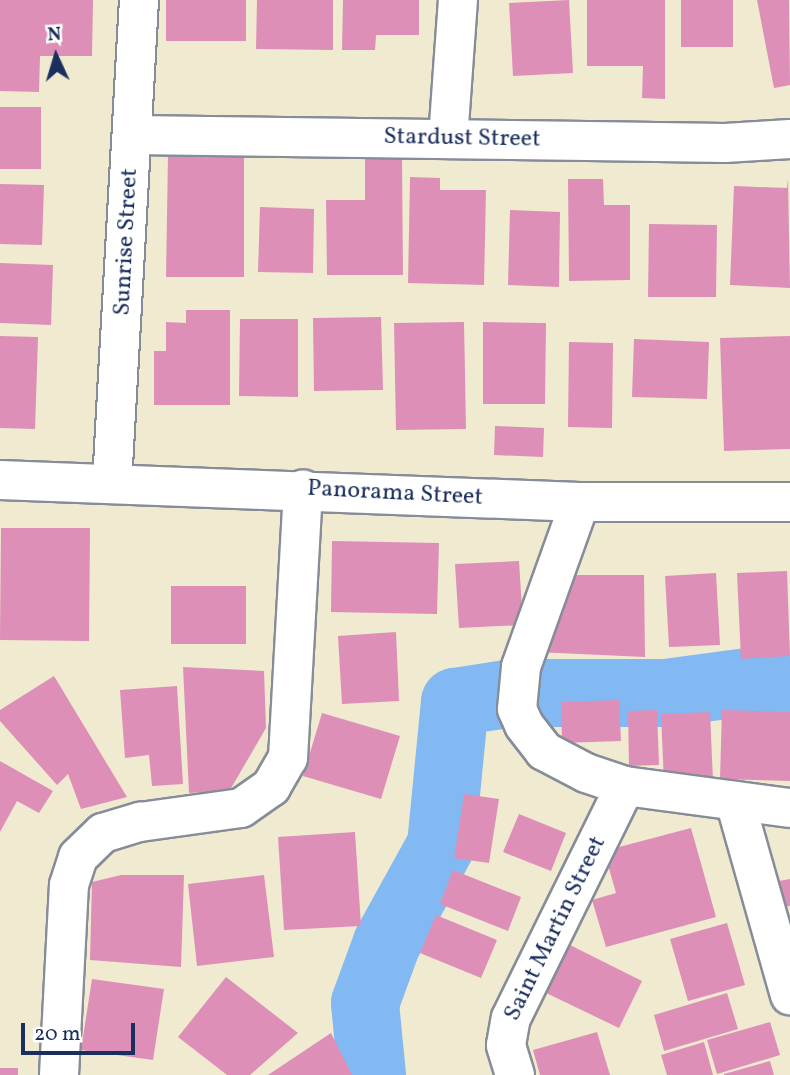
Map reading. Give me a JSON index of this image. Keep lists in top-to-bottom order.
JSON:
{
  "streets": {
    "street": [
      "Stardust Street",
      "Sunrise Street",
      "Panorama Street",
      "Saint Martin Street"
    ]
  },
  "crossings": [
    ["Stardust Street", "Sunrise Street"],
    ["Sunrise Street", "Panorama Street"]
  ],
  "scale_bar": "20 m",
  "north": "top"
}
